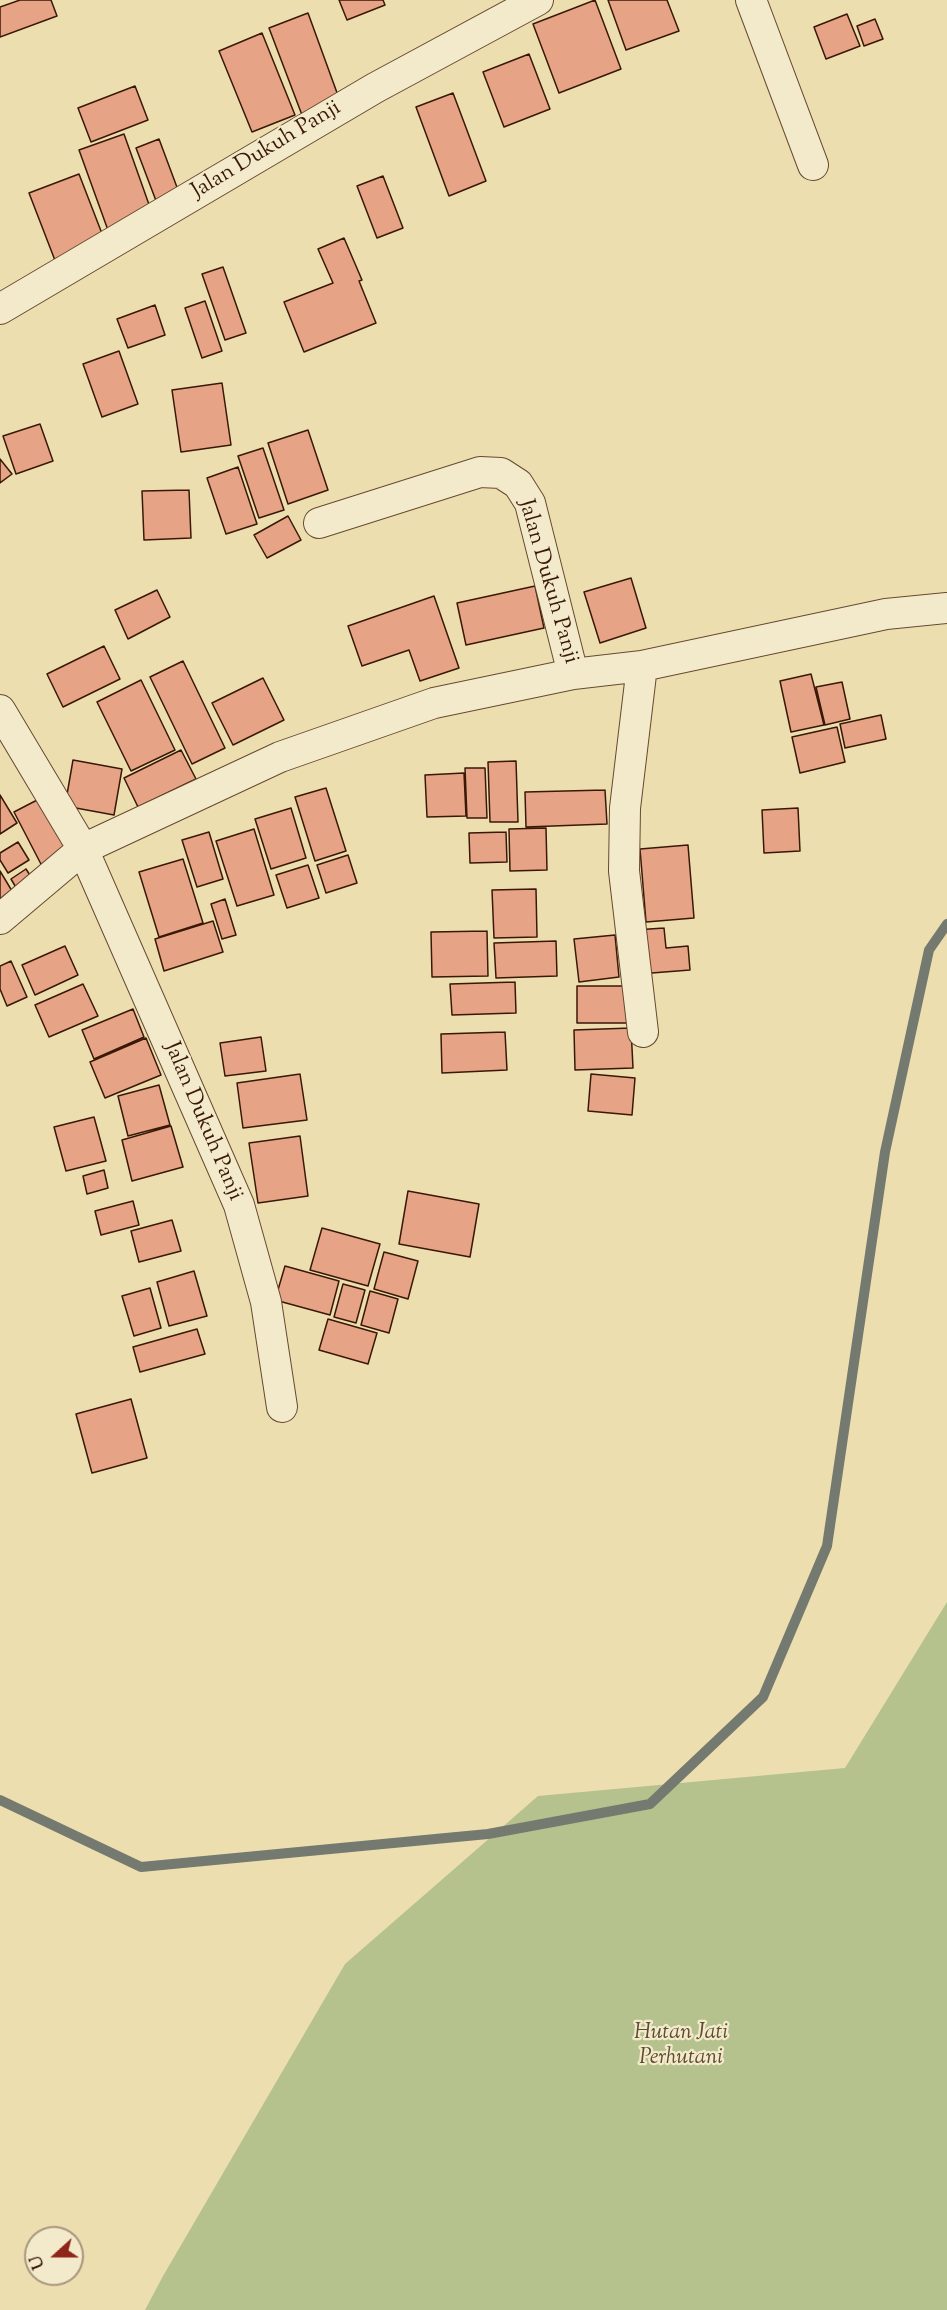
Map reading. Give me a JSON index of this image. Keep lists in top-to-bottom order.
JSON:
{
  "streets": {
    "street": ["Jalan Dukuh Panji"]
  },
  "parks": ["Hutan Jati Perhutani"],
  "north": "left"
}
